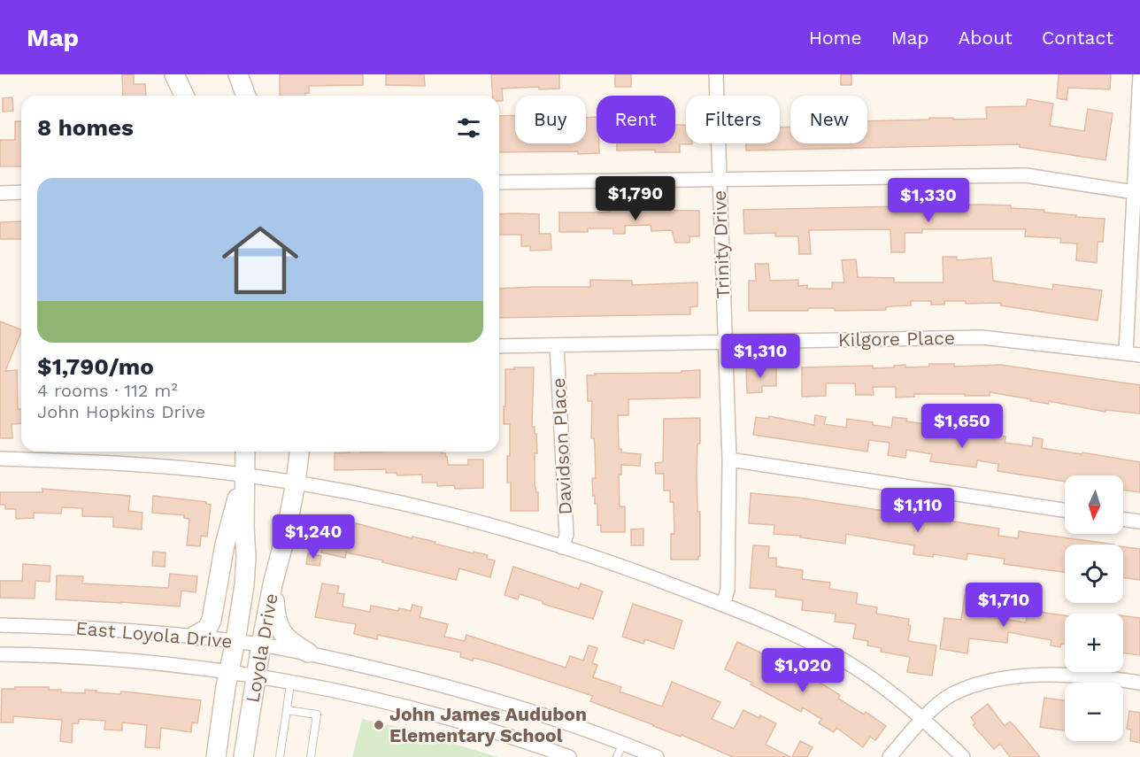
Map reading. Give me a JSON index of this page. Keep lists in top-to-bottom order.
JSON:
{
  "streets": {
    "main road": ["Loyola Drive"],
    "street": [
      "Trinity Drive",
      "Kilgore Place",
      "Davidson Place",
      "East Loyola Drive"
    ]
  },
  "crossings": [
    ["Trinity Drive", "Kilgore Place"],
    ["Kilgore Place", "Davidson Place"],
    ["East Loyola Drive", "Loyola Drive"]
  ],
  "places": ["John James Audubon Elementary School"],
  "north": "bottom",
  "page": {
    "header": "Map",
    "nav": [
      "Home",
      "Map",
      "About",
      "Contact"
    ],
    "chip": [
      "Buy",
      "Rent",
      "Filters",
      "New"
    ],
    "heading": "8 homes",
    "list": [
      {
        "name": "$1,790/mo",
        "note": "4 rooms · 112 m² · John Hopkins Drive"
      }
    ],
    "price": [
      "$1,790",
      "$1,330",
      "$1,310",
      "$1,650",
      "$1,110",
      "$1,240",
      "$1,710",
      "$1,020"
    ],
    "map_buttons": ["+", "−"]
  }
}
